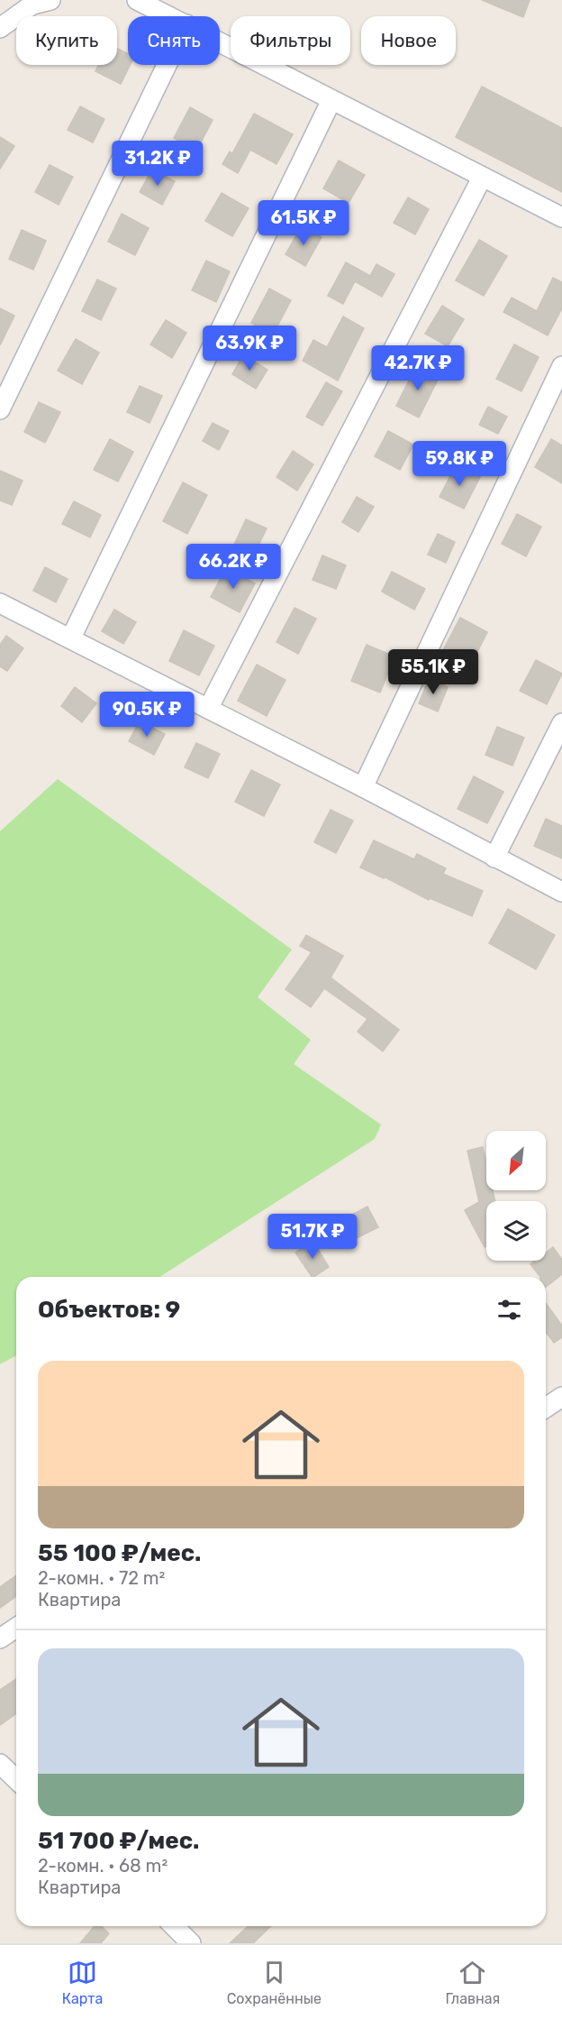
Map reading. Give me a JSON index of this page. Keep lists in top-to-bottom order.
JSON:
{
  "north": "bottom left",
  "page": {
    "chip": [
      "Купить",
      "Снять",
      "Фильтры",
      "Новое"
    ],
    "price": [
      "31.2K ₽",
      "61.5K ₽",
      "63.9K ₽",
      "42.7K ₽",
      "59.8K ₽",
      "66.2K ₽",
      "55.1K ₽",
      "90.5K ₽",
      "51.7K ₽"
    ],
    "heading": "Объектов: 9",
    "list": [
      {
        "name": "55 100 ₽/мес.",
        "note": "2-комн. · 72 m² · Квартира"
      },
      {
        "name": "51 700 ₽/мес.",
        "note": "2-комн. · 68 m² · Квартира"
      }
    ],
    "tabs": ["Карта", "Сохранённые", "Главная"]
  }
}
